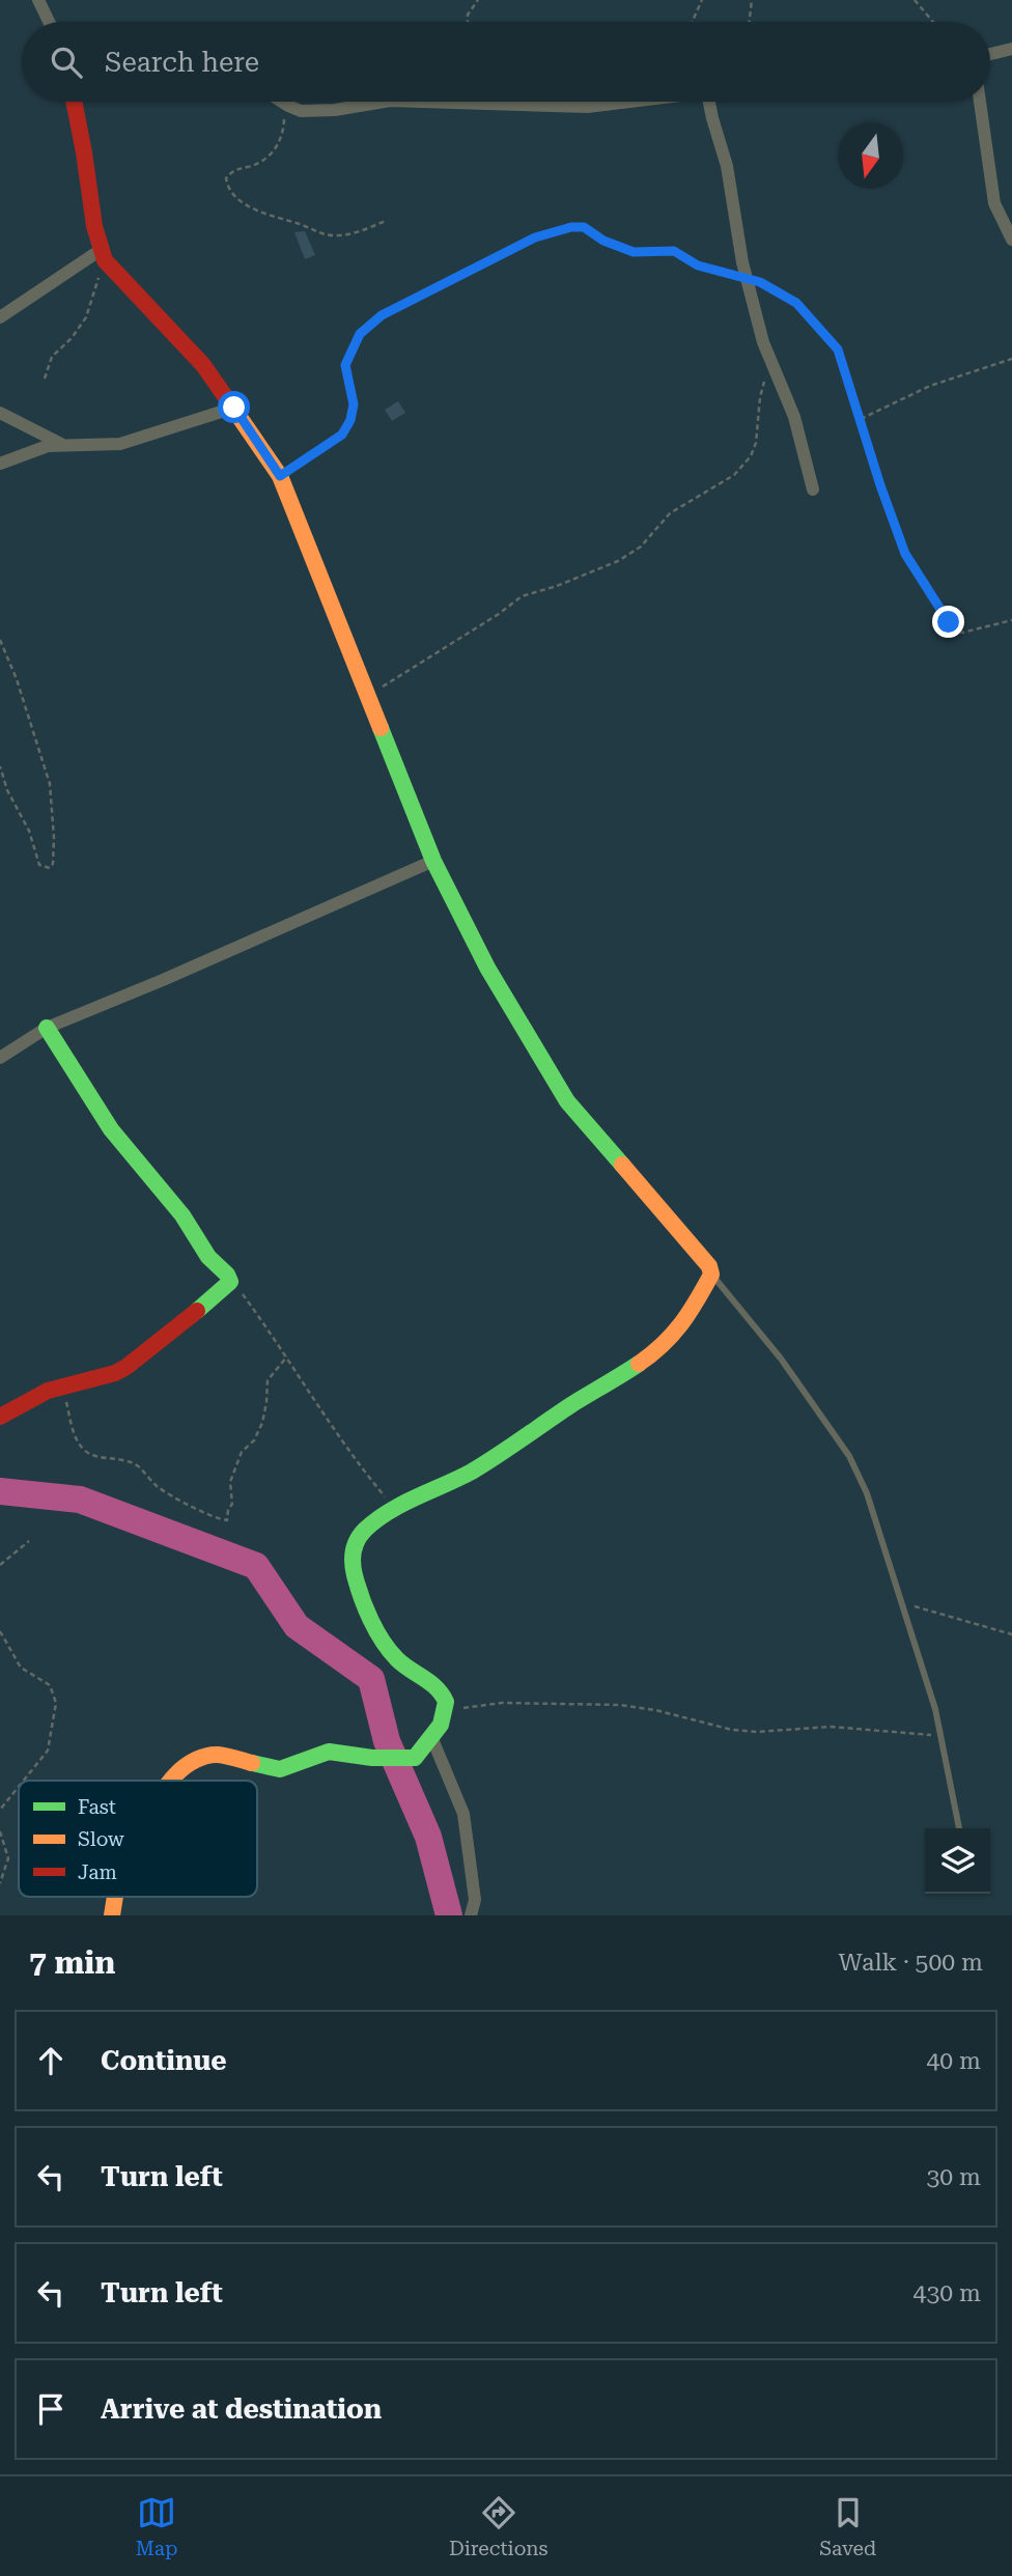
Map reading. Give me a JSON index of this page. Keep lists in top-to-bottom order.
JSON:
{
  "legend": ["Fast", "Slow", "Jam"],
  "north": "bottom",
  "page": {
    "search": "Search here",
    "heading": ["7 min", "Walk · 500 m"],
    "list": [
      ["Continue", "40 m"],
      ["Turn left", "30 m"],
      ["Turn left", "430 m"],
      "Arrive at destination"
    ],
    "nav": ["Map", "Directions", "Saved"]
  }
}
